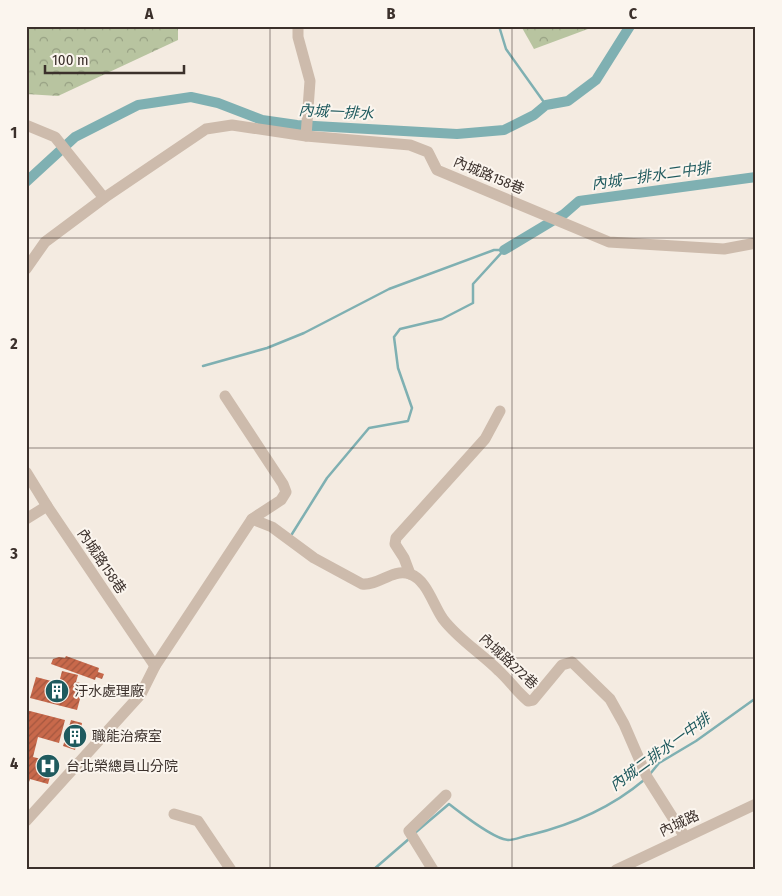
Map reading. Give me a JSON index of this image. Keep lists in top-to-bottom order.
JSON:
{
  "streets": {
    "street": ["內城路158巷", "內城路272巷", "內城路"]
  },
  "crossings": [
    ["內城路272巷", "內城路"]
  ],
  "water": ["內城一排水", "內城一排水二中排", "內城二排水一中排"],
  "places": {
    "building": ["汙水處理廠", "職能治療室"],
    "hospital": ["台北榮總員山分院"]
  },
  "scale_bar": "100 m",
  "grid": {
    "columns": ["A", "B", "C"],
    "rows": [
      "1",
      "2",
      "3",
      "4"
    ]
  }
}
